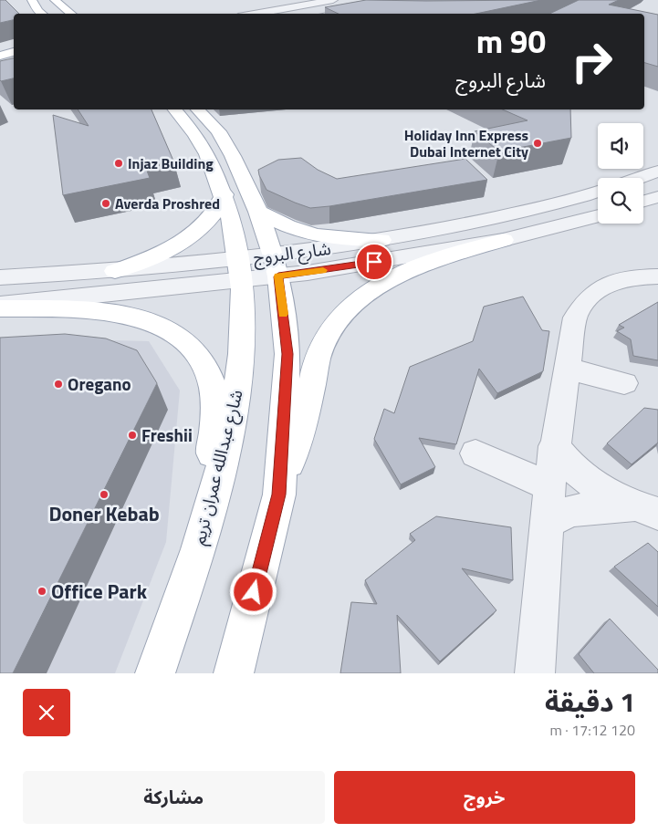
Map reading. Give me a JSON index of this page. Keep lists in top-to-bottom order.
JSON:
{
  "streets": {
    "main road": ["شارع عبدالله عمران تريم"],
    "street": ["شارع البروج"]
  },
  "crossings": [
    ["شارع البروج", "شارع عبدالله عمران تريم"]
  ],
  "places": [
    "Holiday Inn Express Dubai Internet City",
    "Injaz Building",
    "Averda Proshred",
    "Oregano",
    "Freshii",
    "Doner Kebab",
    "Office Park"
  ],
  "page": {
    "turn": ["90 m", "شارع البروج"],
    "heading": ["1 دقيقة", "120 m · 17:12"],
    "buttons": ["خروج", "مشاركة"]
  }
}
